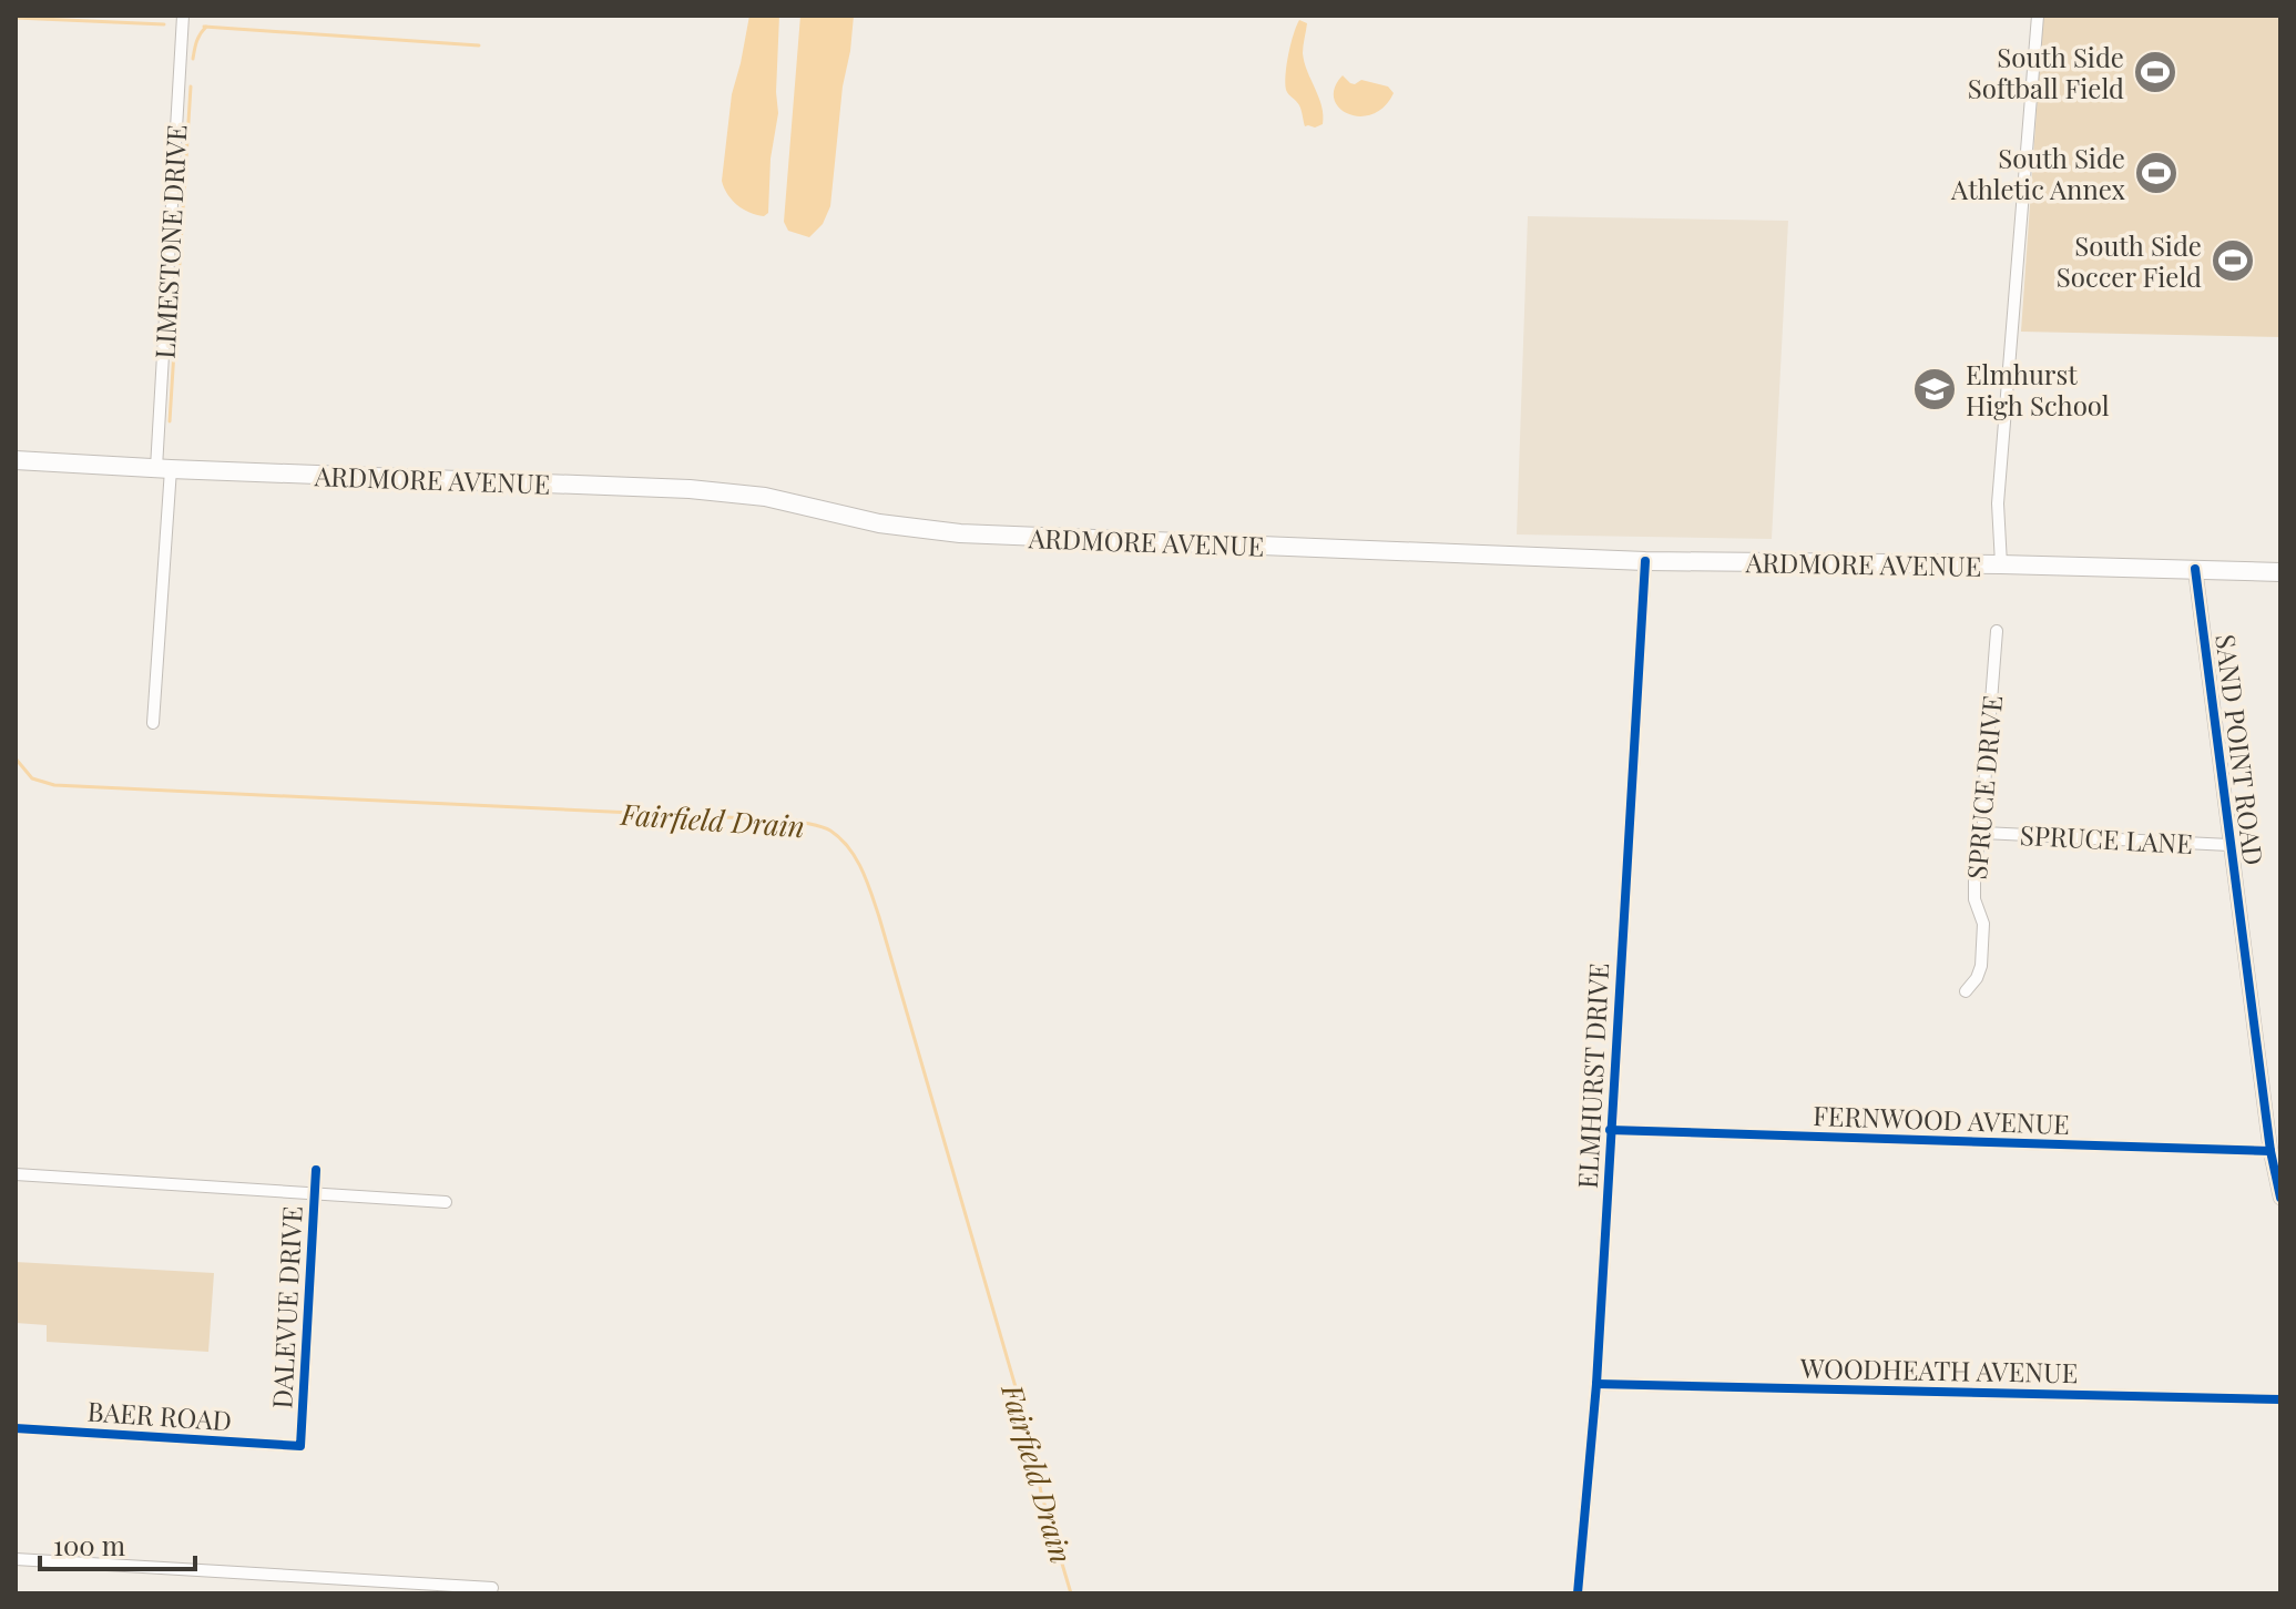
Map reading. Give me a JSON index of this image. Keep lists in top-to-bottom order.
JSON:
{
  "streets": {
    "main road": ["ARDMORE AVENUE"],
    "street": [
      "LIMESTONE DRIVE",
      "SAND POINT ROAD",
      "SPRUCE DRIVE",
      "SPRUCE LANE",
      "ELMHURST DRIVE",
      "FERNWOOD AVENUE",
      "DALEVUE DRIVE",
      "WOODHEATH AVENUE",
      "BAER ROAD"
    ]
  },
  "crossings": [
    ["LIMESTONE DRIVE", "ARDMORE AVENUE"],
    ["ARDMORE AVENUE", "SAND POINT ROAD"],
    ["ARDMORE AVENUE", "ELMHURST DRIVE"],
    ["SAND POINT ROAD", "SPRUCE LANE"],
    ["SAND POINT ROAD", "FERNWOOD AVENUE"],
    ["SPRUCE DRIVE", "SPRUCE LANE"],
    ["ELMHURST DRIVE", "FERNWOOD AVENUE"],
    ["ELMHURST DRIVE", "WOODHEATH AVENUE"],
    ["DALEVUE DRIVE", "BAER ROAD"]
  ],
  "water": ["Fairfield Drain"],
  "places": {
    "sports": ["South Side Softball Field", "South Side Athletic Annex", "South Side Soccer Field"],
    "school or university": ["Elmhurst High School"]
  },
  "scale_bar": "100 m"
}
